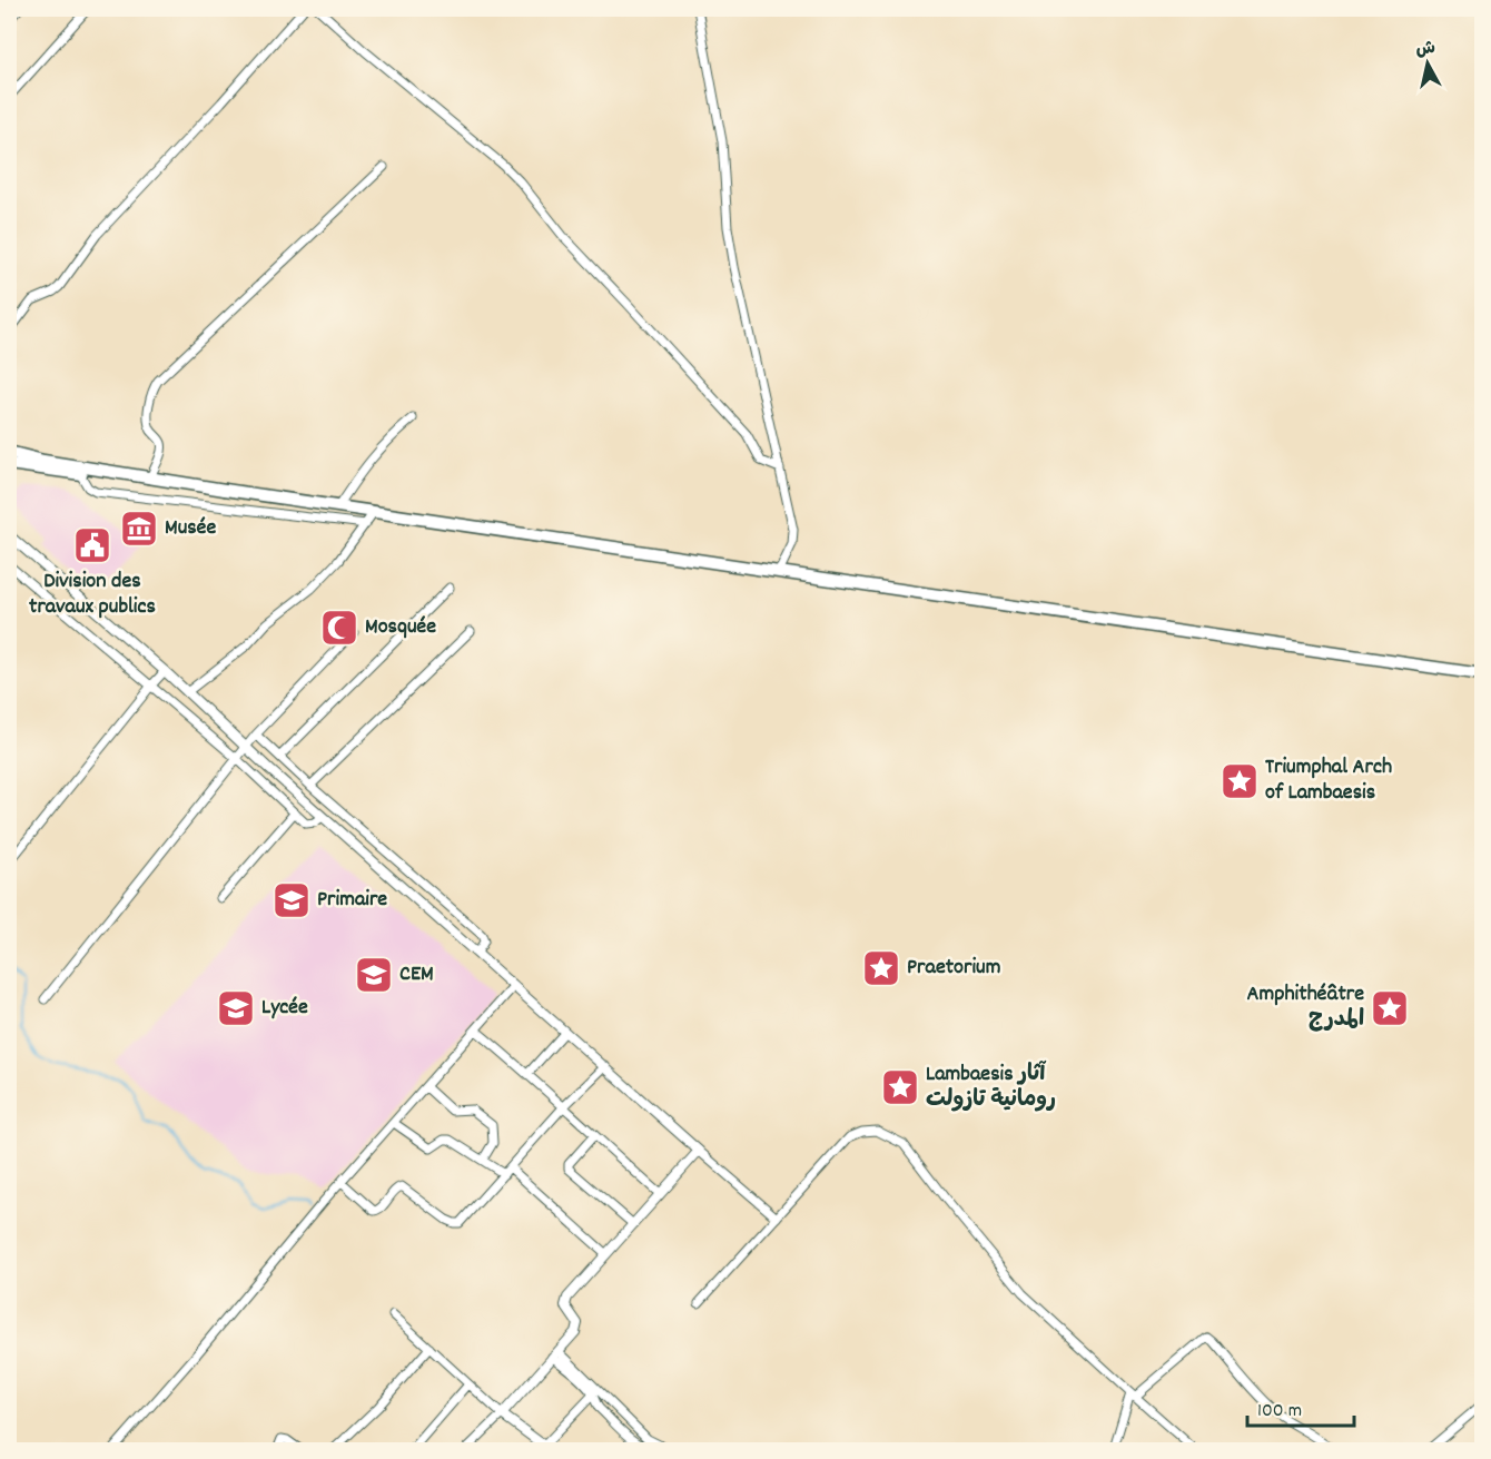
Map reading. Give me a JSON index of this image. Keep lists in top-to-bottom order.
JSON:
{
  "places": {
    "museum": ["Musée"],
    "public building": ["Division des travaux publics"],
    "mosque": ["Mosquée"],
    "place": [
      "Triumphal Arch of Lambaesis",
      "Praetorium",
      "Amphithéâtre المدرج",
      "Lambaesis آثار رومانية تازولت"
    ],
    "school or university": ["Primaire", "CEM", "Lycée"]
  },
  "scale_bar": "100 m",
  "north": "top"
}
